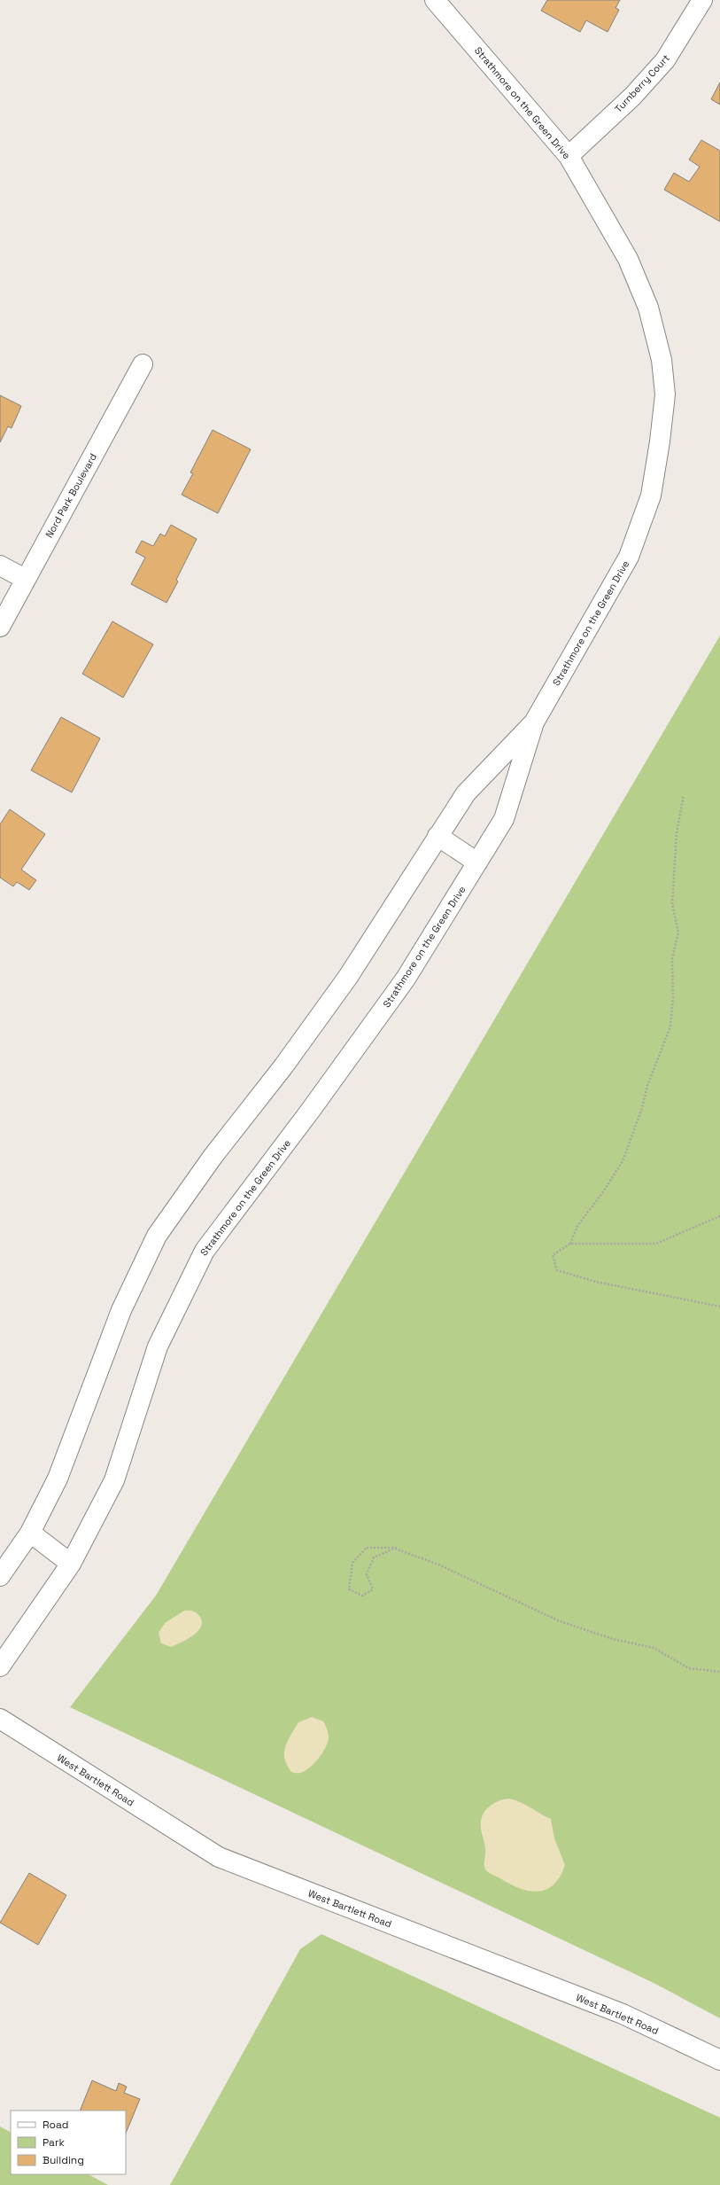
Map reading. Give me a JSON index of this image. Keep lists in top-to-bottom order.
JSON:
{
  "streets": {
    "street": [
      "Turnberry Court",
      "Strathmore on the Green Drive",
      "Nord Park Boulevard",
      "West Bartlett Road"
    ]
  },
  "crossings": [
    ["Turnberry Court", "Strathmore on the Green Drive"]
  ],
  "legend": ["Road", "Park", "Building"]
}
